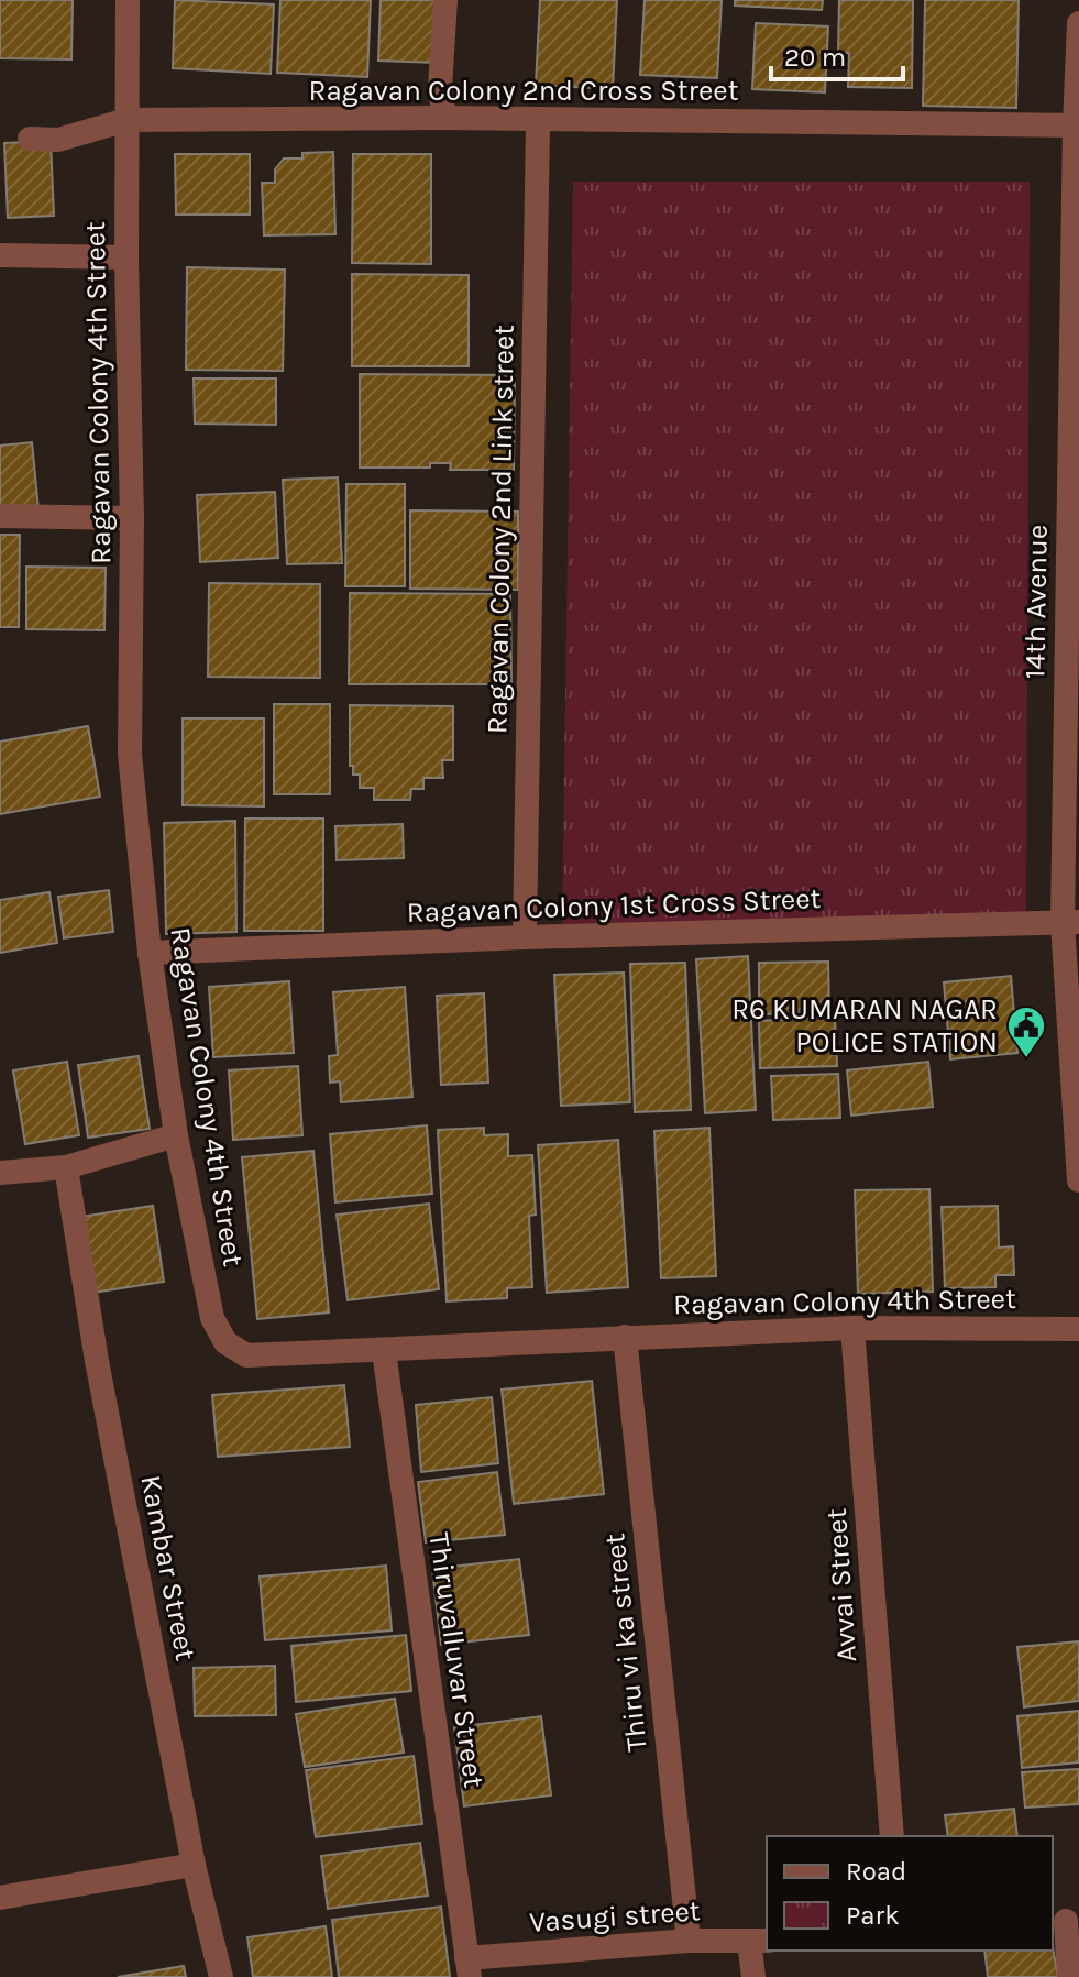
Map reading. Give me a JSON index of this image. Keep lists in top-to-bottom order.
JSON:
{
  "streets": {
    "street": [
      "Ragavan Colony 2nd Cross Street",
      "Ragavan Colony 4th Street",
      "Ragavan Colony 2nd Link street",
      "14th Avenue",
      "Ragavan Colony 1st Cross Street",
      "Kambar Street",
      "Avvai Street",
      "Thiru vi ka street",
      "Thiruvalluvar Street",
      "Vasugi street"
    ]
  },
  "crossings": [
    ["Ragavan Colony 2nd Cross Street", "Ragavan Colony 4th Street"],
    ["Ragavan Colony 2nd Cross Street", "Ragavan Colony 2nd Link street"],
    ["Ragavan Colony 2nd Cross Street", "14th Avenue"],
    ["Ragavan Colony 4th Street", "Ragavan Colony 1st Cross Street"],
    ["Ragavan Colony 4th Street", "Avvai Street"],
    ["Ragavan Colony 4th Street", "Thiru vi ka street"],
    ["Ragavan Colony 4th Street", "Thiruvalluvar Street"],
    ["Ragavan Colony 2nd Link street", "Ragavan Colony 1st Cross Street"],
    ["14th Avenue", "Ragavan Colony 1st Cross Street"],
    ["Thiru vi ka street", "Vasugi street"],
    ["Thiruvalluvar Street", "Vasugi street"]
  ],
  "places": {
    "public building": ["R6 KUMARAN NAGAR POLICE STATION"]
  },
  "legend": ["Road", "Park"],
  "scale_bar": "20 m"
}
